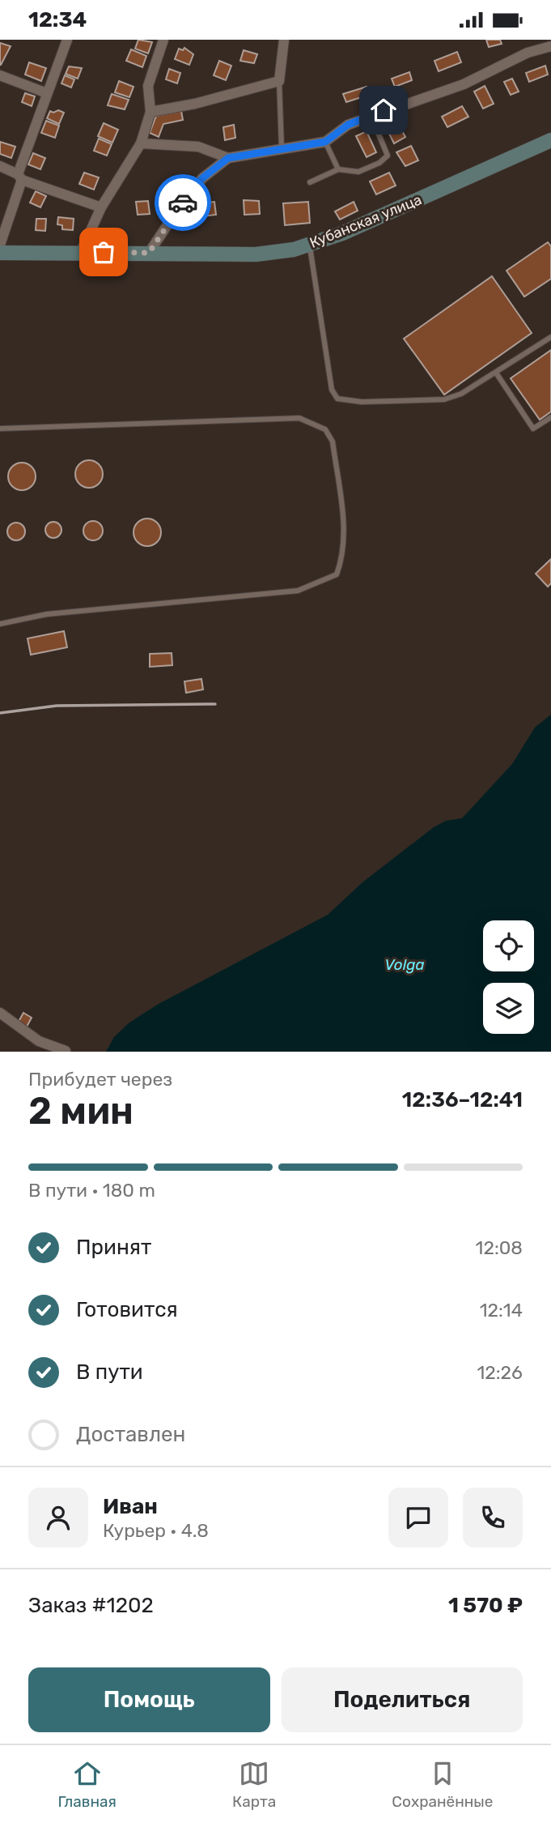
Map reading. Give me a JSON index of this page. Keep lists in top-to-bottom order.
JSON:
{
  "streets": {
    "street": ["Кубанская улица"]
  },
  "water": ["Volga"],
  "page": {
    "status": "12:34",
    "heading": ["2 мин", "Прибудет через", "12:36–12:41"],
    "panel": [
      "Иван",
      "Курьер · 4.8",
      "Заказ #1202",
      "1 570 ₽"
    ],
    "bar": "В пути · 180 m",
    "list": [
      ["Принят", "12:08"],
      ["Готовится", "12:14"],
      ["В пути", "12:26"],
      "Доставлен"
    ],
    "buttons": ["Помощь", "Поделиться"],
    "tabs": ["Главная", "Карта", "Сохранённые"]
  }
}
